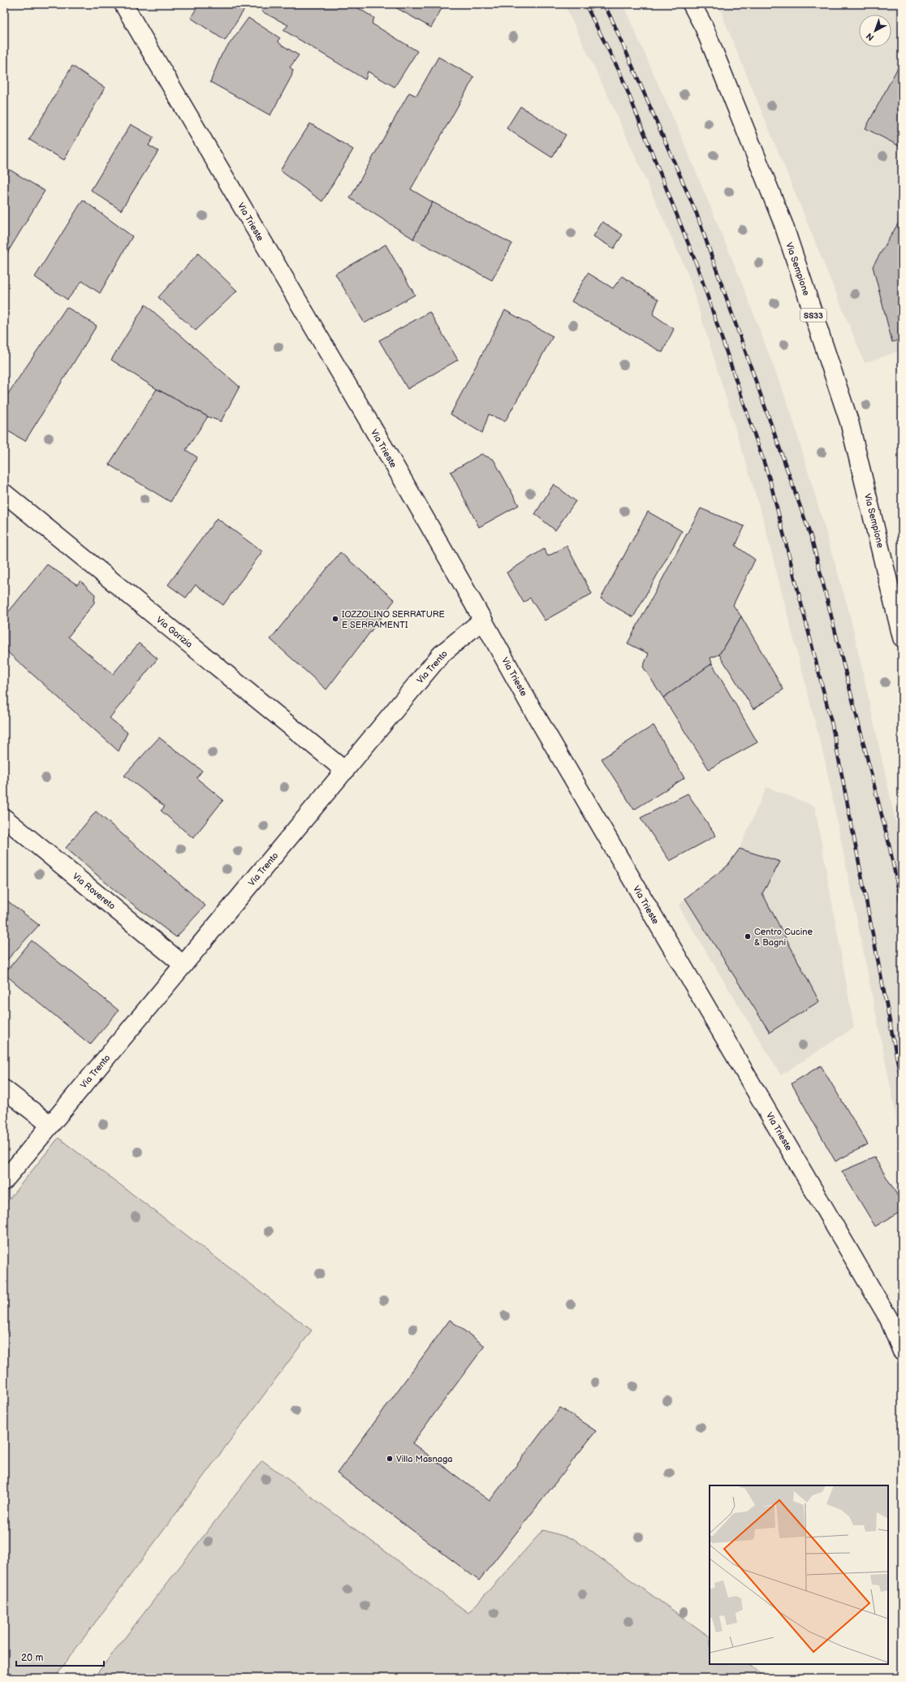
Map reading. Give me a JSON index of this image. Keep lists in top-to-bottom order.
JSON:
{
  "streets": {
    "street": [
      "Via Trieste",
      "Via Sempione",
      "SS33",
      "Via Gorizia",
      "Via Trento",
      "Via Rovereto"
    ]
  },
  "crossings": [
    ["Via Trieste", "Via Trento"],
    ["Via Gorizia", "Via Trento"],
    ["Via Trento", "Via Rovereto"]
  ],
  "places": ["IOZZOLINO SERRATURE E SERRAMENTI", "Centro Cucine & Bagni", "Villa Masnaga"],
  "scale_bar": "20 m",
  "north": "bottom left"
}
